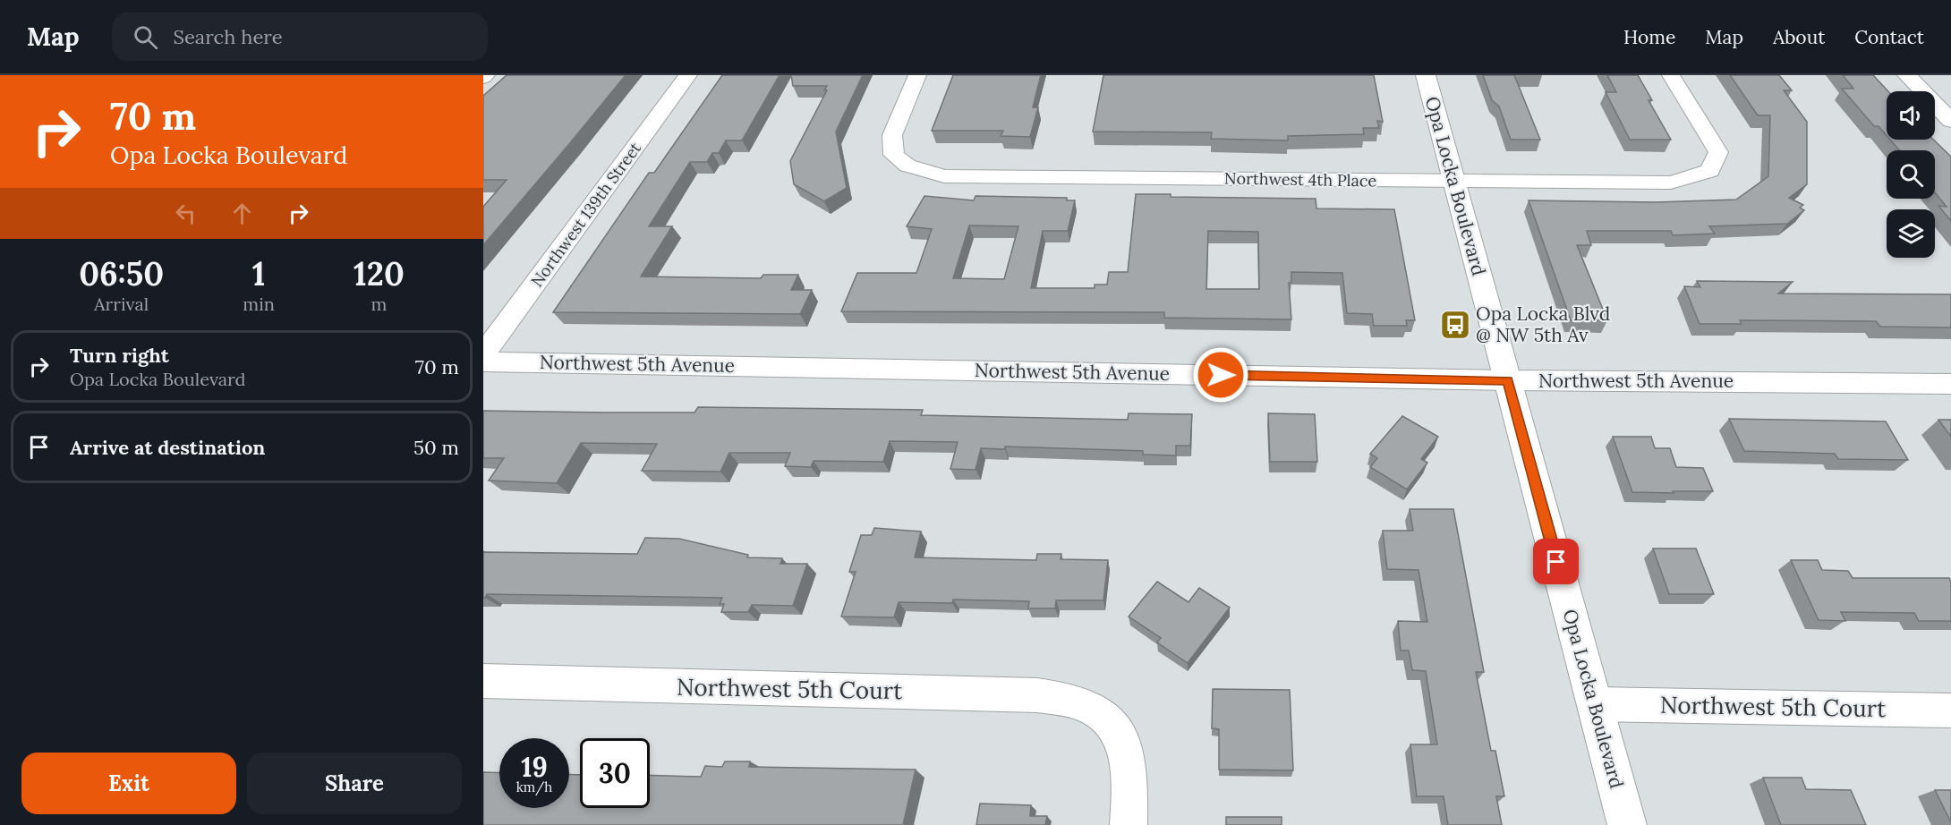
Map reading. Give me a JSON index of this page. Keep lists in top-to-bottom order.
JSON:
{
  "streets": {
    "main road": ["Opa Locka Boulevard"],
    "street": [
      "Northwest 4th Place",
      "Northwest 139th Street",
      "Northwest 5th Avenue",
      "Northwest 5th Court"
    ]
  },
  "crossings": [
    ["Northwest 4th Place", "Opa Locka Boulevard"],
    ["Opa Locka Boulevard", "Northwest 5th Avenue"],
    ["Opa Locka Boulevard", "Northwest 5th Court"]
  ],
  "places": {
    "bus stop": ["Opa Locka Blvd @ NW 5th Av"]
  },
  "page": {
    "header": "Map",
    "search": "Search here",
    "nav": [
      "Home",
      "Map",
      "About",
      "Contact"
    ],
    "turn": ["70 m", "Opa Locka Boulevard"],
    "eta": [
      "06:50",
      "Arrival",
      "1",
      "min",
      "120",
      "m"
    ],
    "list": [
      {
        "name": "Turn right",
        "note": "Opa Locka Boulevard",
        "value": "70 m"
      },
      {
        "name": "Arrive at destination",
        "value": "50 m"
      }
    ],
    "speed": "19 km/h",
    "limit": "30",
    "buttons": ["Exit", "Share"]
  }
}
